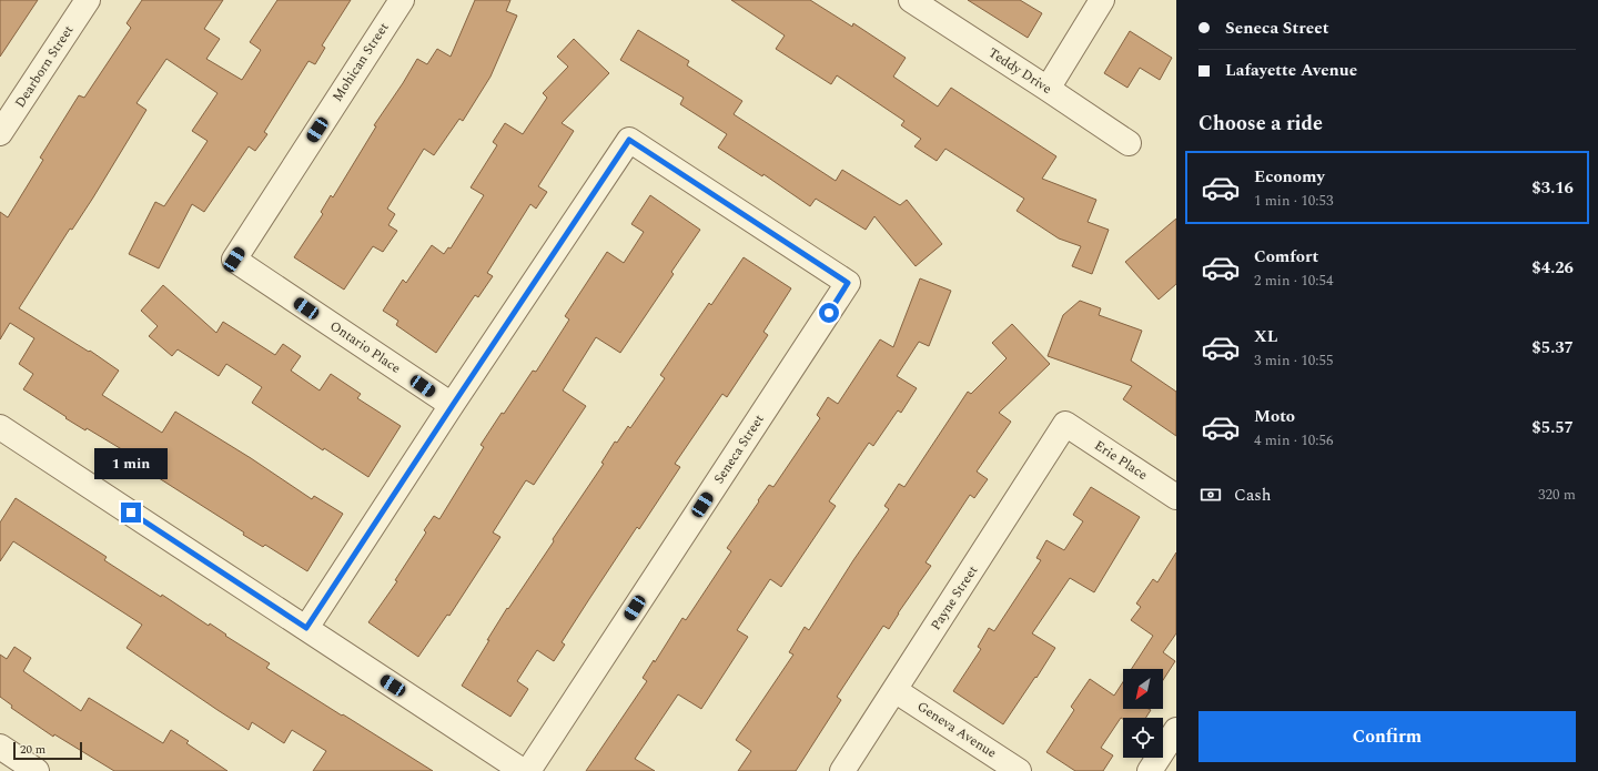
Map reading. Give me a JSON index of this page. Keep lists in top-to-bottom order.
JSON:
{
  "streets": {
    "street": [
      "Mohican Street",
      "Dearborn Street",
      "Teddy Drive",
      "Ontario Place",
      "Seneca Street",
      "Erie Place",
      "Payne Street",
      "Geneva Avenue"
    ]
  },
  "crossings": [
    ["Mohican Street", "Ontario Place"],
    ["Ontario Place", "Seneca Street"],
    ["Erie Place", "Payne Street"],
    ["Payne Street", "Geneva Avenue"]
  ],
  "scale_bar": "20 m",
  "north": "bottom left",
  "page": {
    "banner": ["Seneca Street", "Lafayette Avenue"],
    "heading": "Choose a ride",
    "list": [
      {
        "name": "Economy",
        "note": "1 min · 10:53",
        "value": "$3.16"
      },
      {
        "name": "Comfort",
        "note": "2 min · 10:54",
        "value": "$4.26"
      },
      {
        "name": "XL",
        "note": "3 min · 10:55",
        "value": "$5.37"
      },
      {
        "name": "Moto",
        "note": "4 min · 10:56",
        "value": "$5.57"
      }
    ],
    "bubble": "1 min",
    "pay": ["Cash", "320 m"],
    "buttons": "Confirm",
    "scale": "20 m"
  }
}
